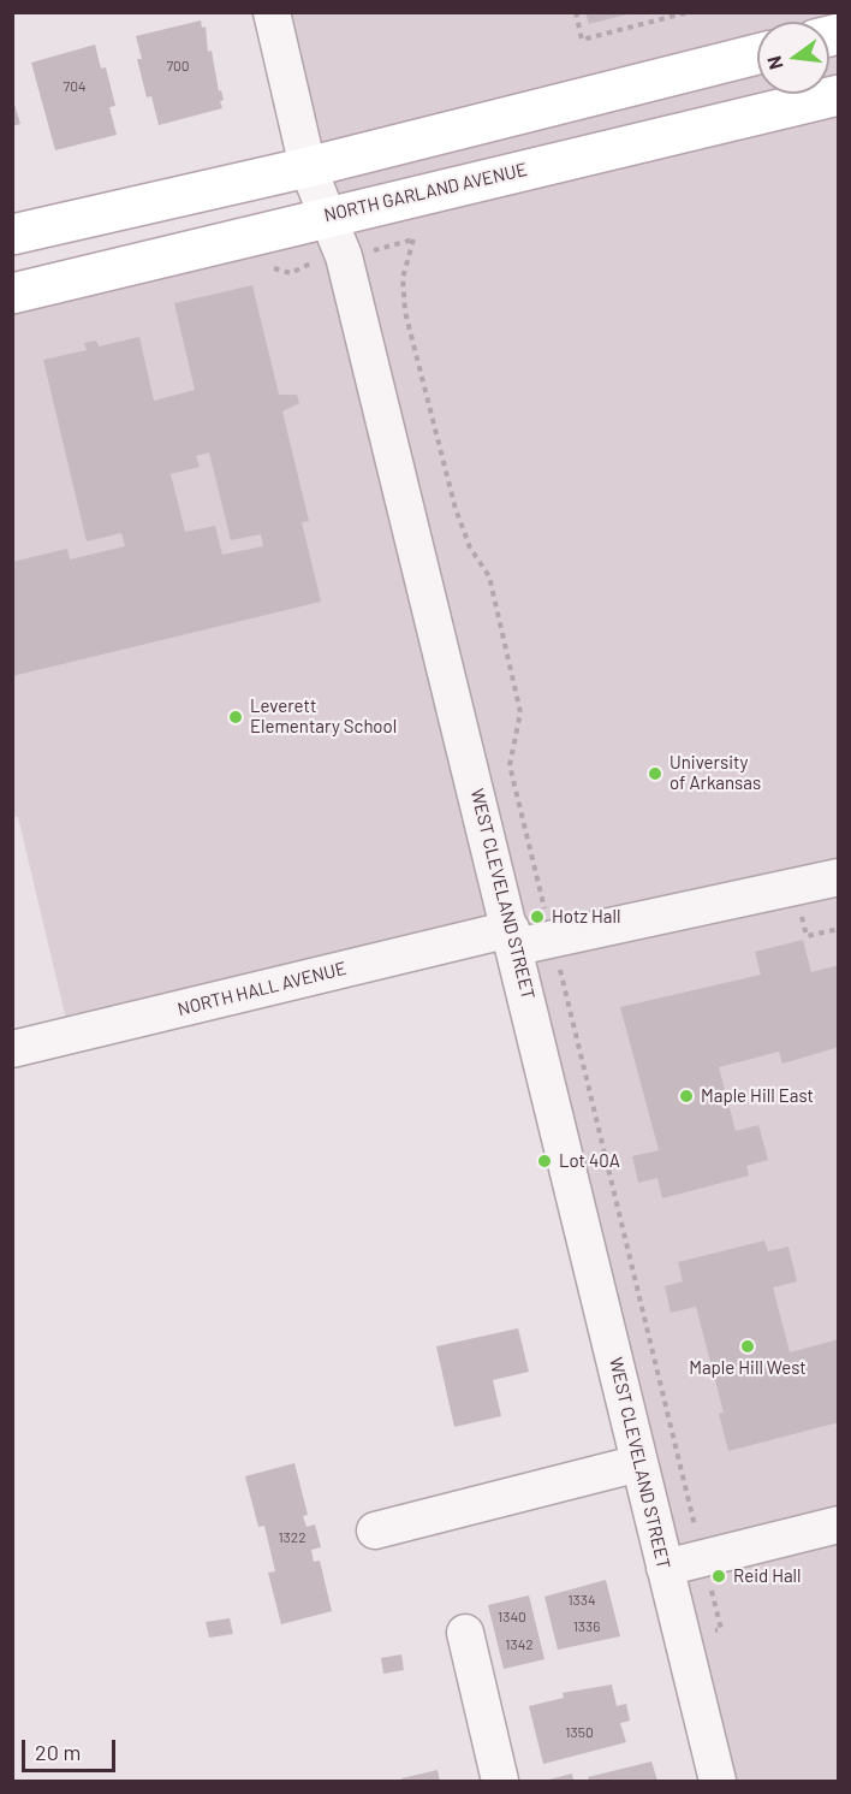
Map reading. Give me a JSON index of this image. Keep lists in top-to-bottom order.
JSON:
{
  "streets": {
    "main road": ["NORTH GARLAND AVENUE"],
    "street": ["WEST CLEVELAND STREET", "NORTH HALL AVENUE"]
  },
  "crossings": [
    ["NORTH GARLAND AVENUE", "WEST CLEVELAND STREET"],
    ["WEST CLEVELAND STREET", "NORTH HALL AVENUE"]
  ],
  "places": [
    "Leverett Elementary School",
    "University of Arkansas",
    "Hotz Hall",
    "Maple Hill East",
    "Lot 40A",
    "Maple Hill West",
    "Reid Hall"
  ],
  "house_numbers": [
    "700",
    "704",
    "1322",
    "1334",
    "1340",
    "1336",
    "1342",
    "1350"
  ],
  "scale_bar": "20 m",
  "north": "left"
}
